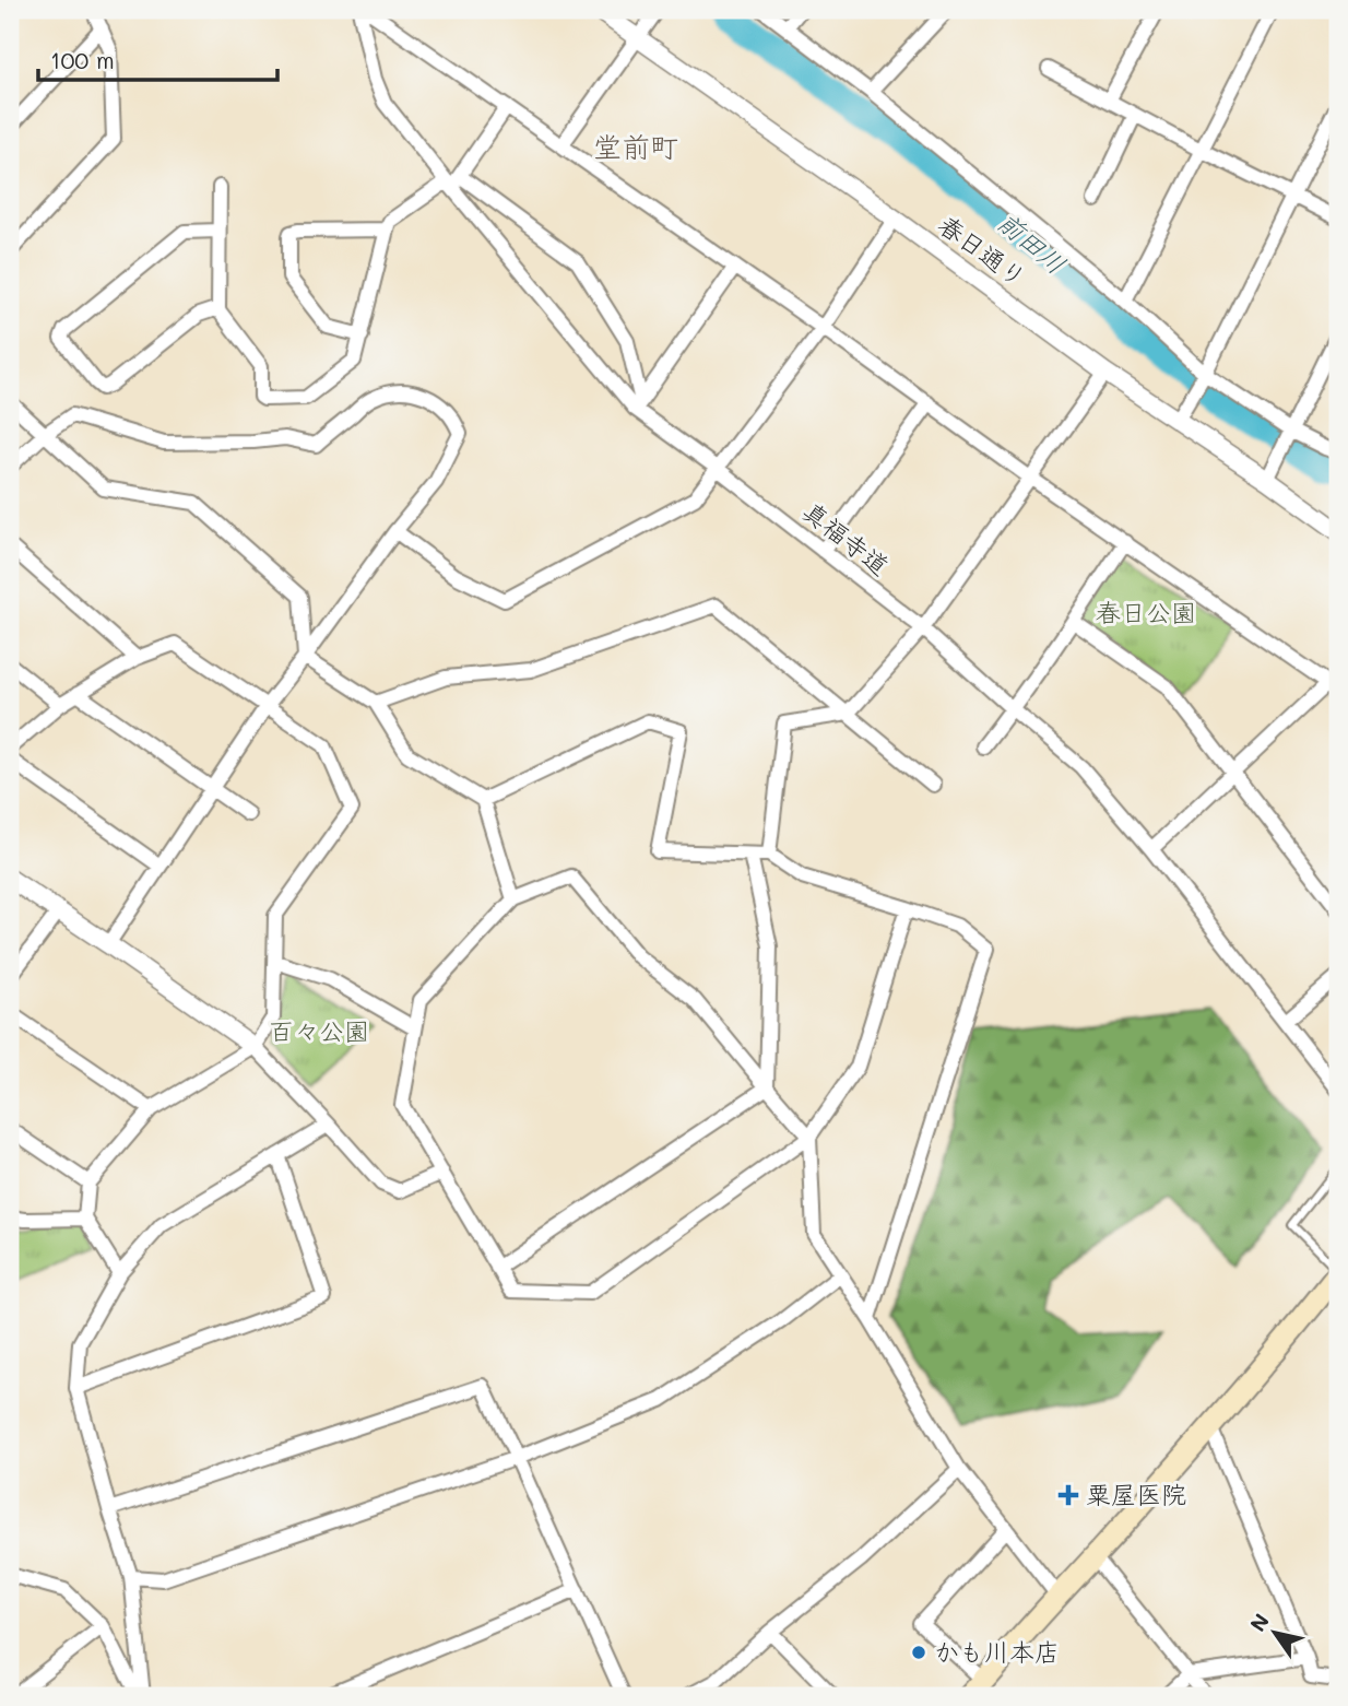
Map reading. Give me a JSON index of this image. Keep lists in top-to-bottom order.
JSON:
{
  "streets": {
    "street": ["春日通り", "真福寺道"]
  },
  "districts": ["堂前町"],
  "water": ["前田川"],
  "parks": ["春日公園", "百々公園"],
  "places": {
    "health": ["粟屋医院"],
    "other": ["かも川本店"]
  },
  "scale_bar": "100 m",
  "north": "top left"
}
